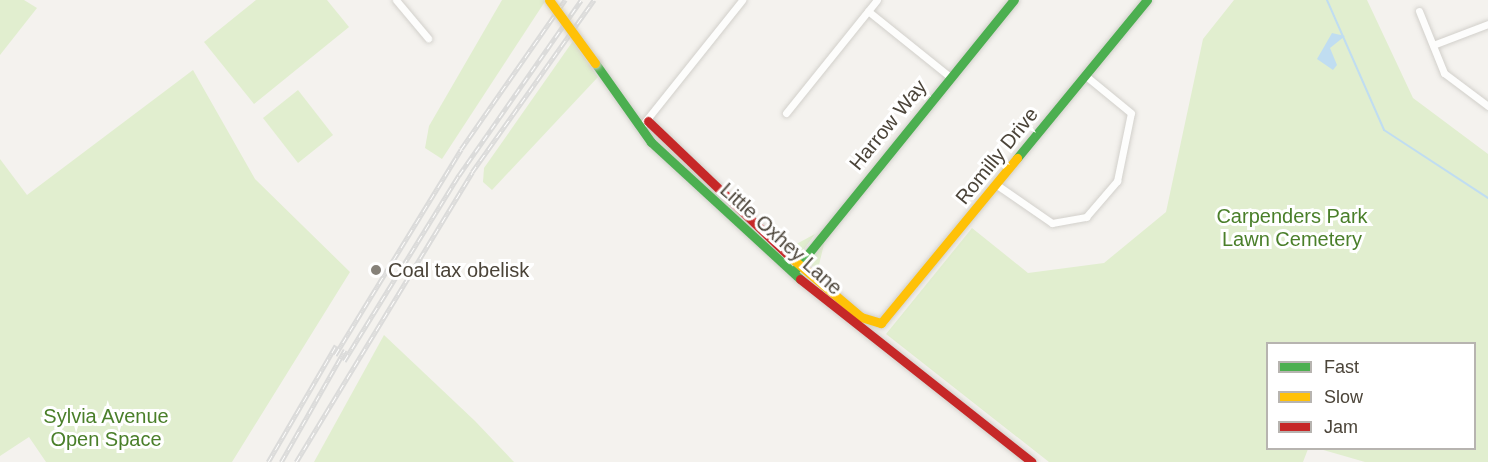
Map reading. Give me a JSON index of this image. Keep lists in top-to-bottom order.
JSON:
{
  "streets": {
    "street": ["Harrow Way", "Romilly Drive", "Little Oxhey Lane"]
  },
  "crossings": [
    ["Harrow Way", "Little Oxhey Lane"],
    ["Romilly Drive", "Little Oxhey Lane"]
  ],
  "parks": ["Carpenders Park Lawn Cemetery", "Sylvia Avenue Open Space"],
  "places": ["Coal tax obelisk"],
  "legend": ["Fast", "Slow", "Jam"]
}
